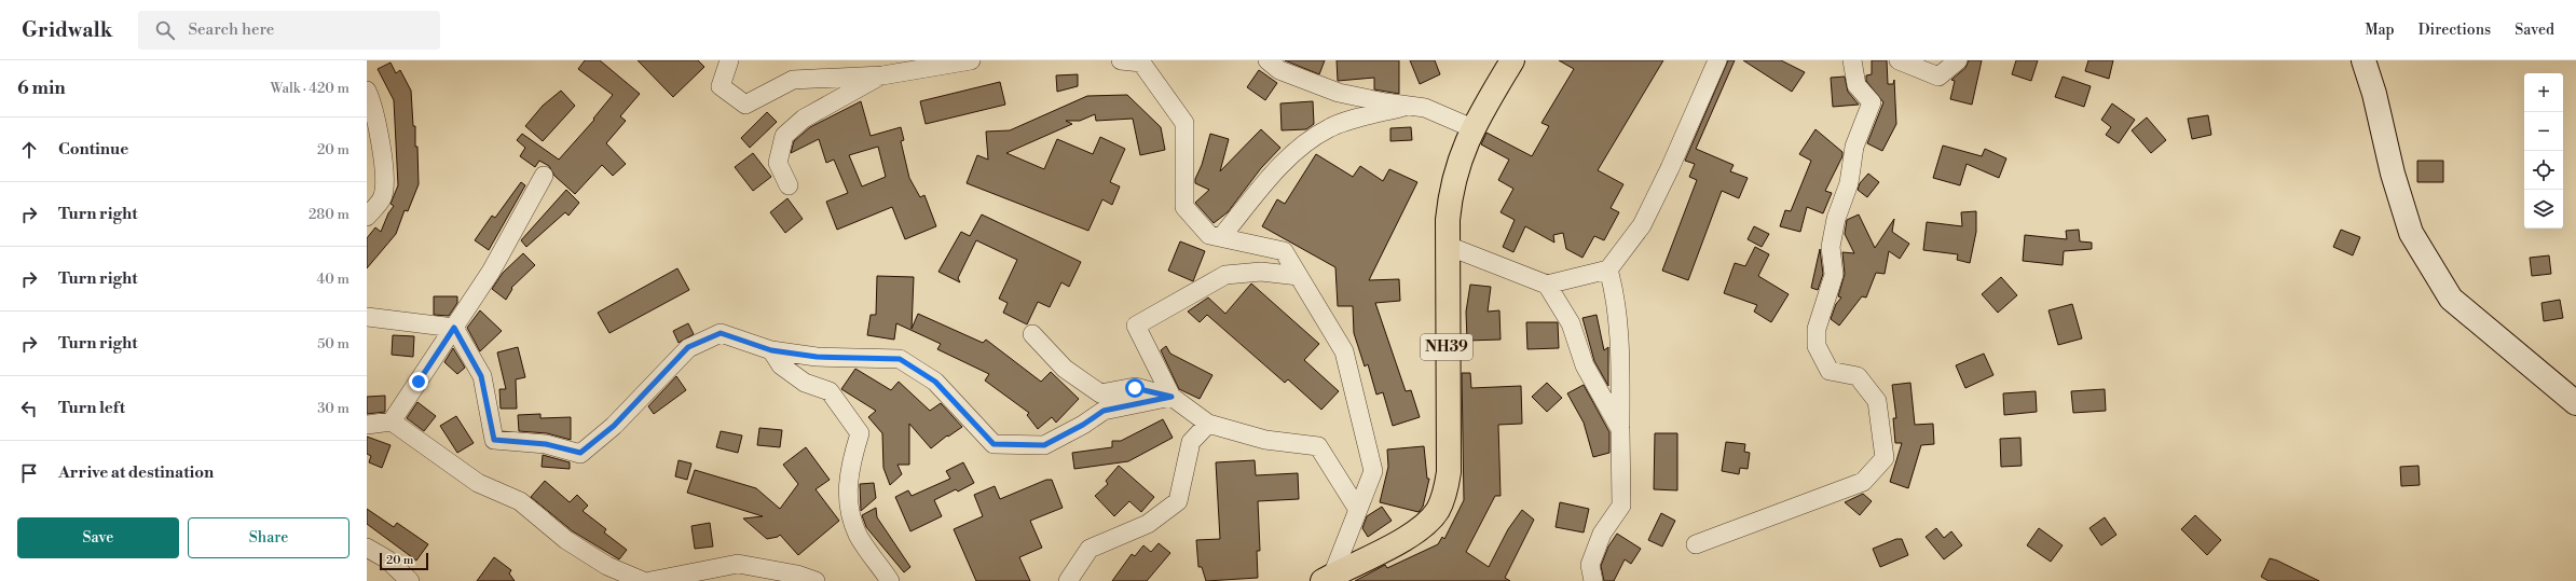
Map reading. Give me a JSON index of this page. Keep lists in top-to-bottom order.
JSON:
{
  "streets": {
    "highway": ["NH39"]
  },
  "scale_bar": "20 m",
  "page": {
    "header": "Gridwalk",
    "search": "Search here",
    "nav": ["Map", "Directions", "Saved"],
    "heading": ["6 min", "Walk · 420 m"],
    "map_buttons": ["+", "−"],
    "list": [
      ["Continue", "20 m"],
      ["Turn right", "280 m"],
      ["Turn right", "40 m"],
      ["Turn right", "50 m"],
      ["Turn left", "30 m"],
      "Arrive at destination"
    ],
    "buttons": ["Save", "Share"],
    "scale": "20 m"
  }
}
